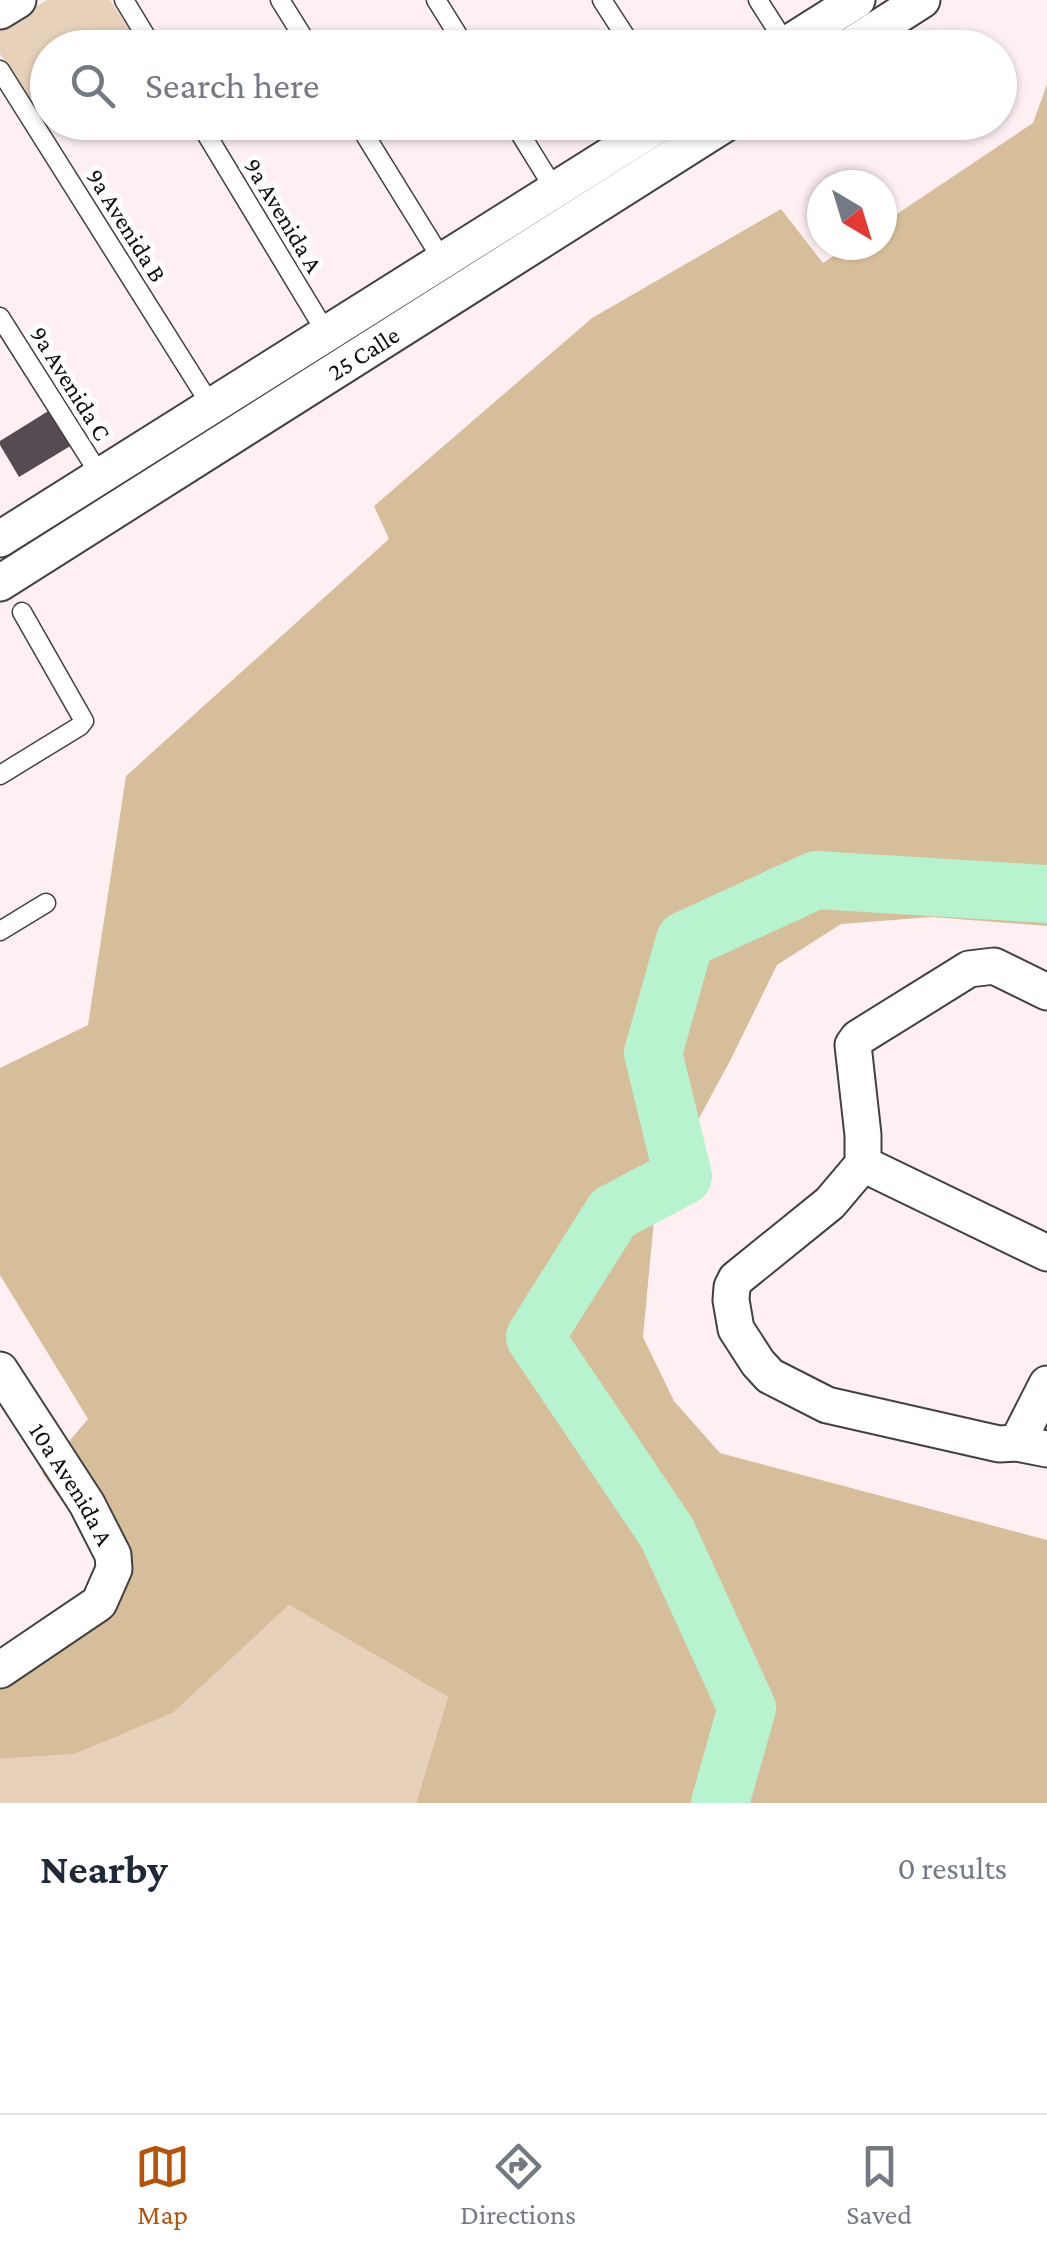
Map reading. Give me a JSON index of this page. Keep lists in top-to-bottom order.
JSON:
{
  "streets": {
    "street": ["25 Calle", "10a Avenida A"],
    "lane": ["9a Avenida A", "9a Avenida B", "9a Avenida C"]
  },
  "crossings": [
    ["9a Avenida A", "25 Calle"],
    ["9a Avenida B", "25 Calle"],
    ["25 Calle", "9a Avenida C"]
  ],
  "north": "bottom right",
  "page": {
    "search": "Search here",
    "heading": ["Nearby", "0 results"],
    "nav": ["Map", "Directions", "Saved"]
  }
}
